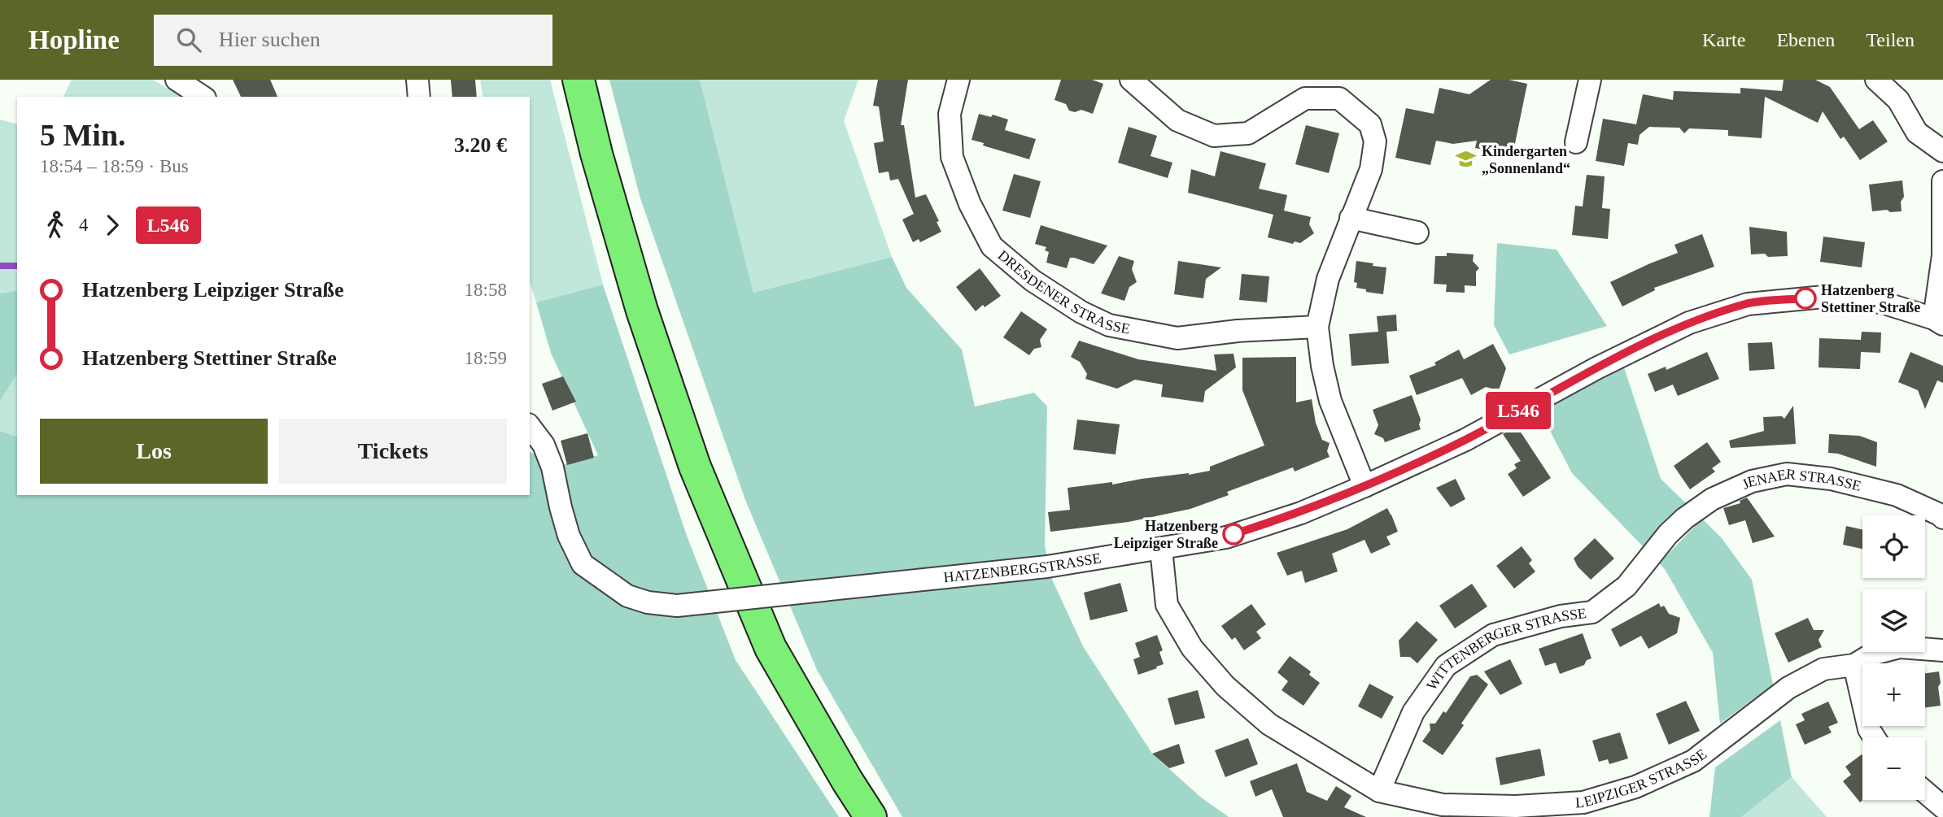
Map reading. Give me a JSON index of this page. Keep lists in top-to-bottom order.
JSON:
{
  "streets": {
    "street": [
      "DRESDENER STRASSE",
      "JENAER STRASSE",
      "HATZENBERGSTRASSE",
      "WITTENBERGER STRASSE",
      "LEIPZIGER STRASSE"
    ]
  },
  "crossings": [
    ["JENAER STRASSE", "WITTENBERGER STRASSE"],
    ["HATZENBERGSTRASSE", "LEIPZIGER STRASSE"],
    ["WITTENBERGER STRASSE", "LEIPZIGER STRASSE"]
  ],
  "places": {
    "school or university": ["Kindergarten „Sonnenland“"],
    "other": ["Hatzenberg Stettiner Straße", "Hatzenberg Leipziger Straße"]
  },
  "lines": ["bus line L546"],
  "page": {
    "header": "Hopline",
    "search": "Hier suchen",
    "nav": ["Karte", "Ebenen", "Teilen"],
    "on_map": "L546",
    "heading": ["5 Min.", "18:54 – 18:59 · Bus", "3.20 €"],
    "legs": ["4", "L546"],
    "list": [
      {
        "name": "Hatzenberg Leipziger Straße",
        "value": "18:58"
      },
      {
        "name": "Hatzenberg Stettiner Straße",
        "value": "18:59"
      }
    ],
    "buttons": ["Los", "Tickets"],
    "map_buttons": ["+", "−"]
  }
}
